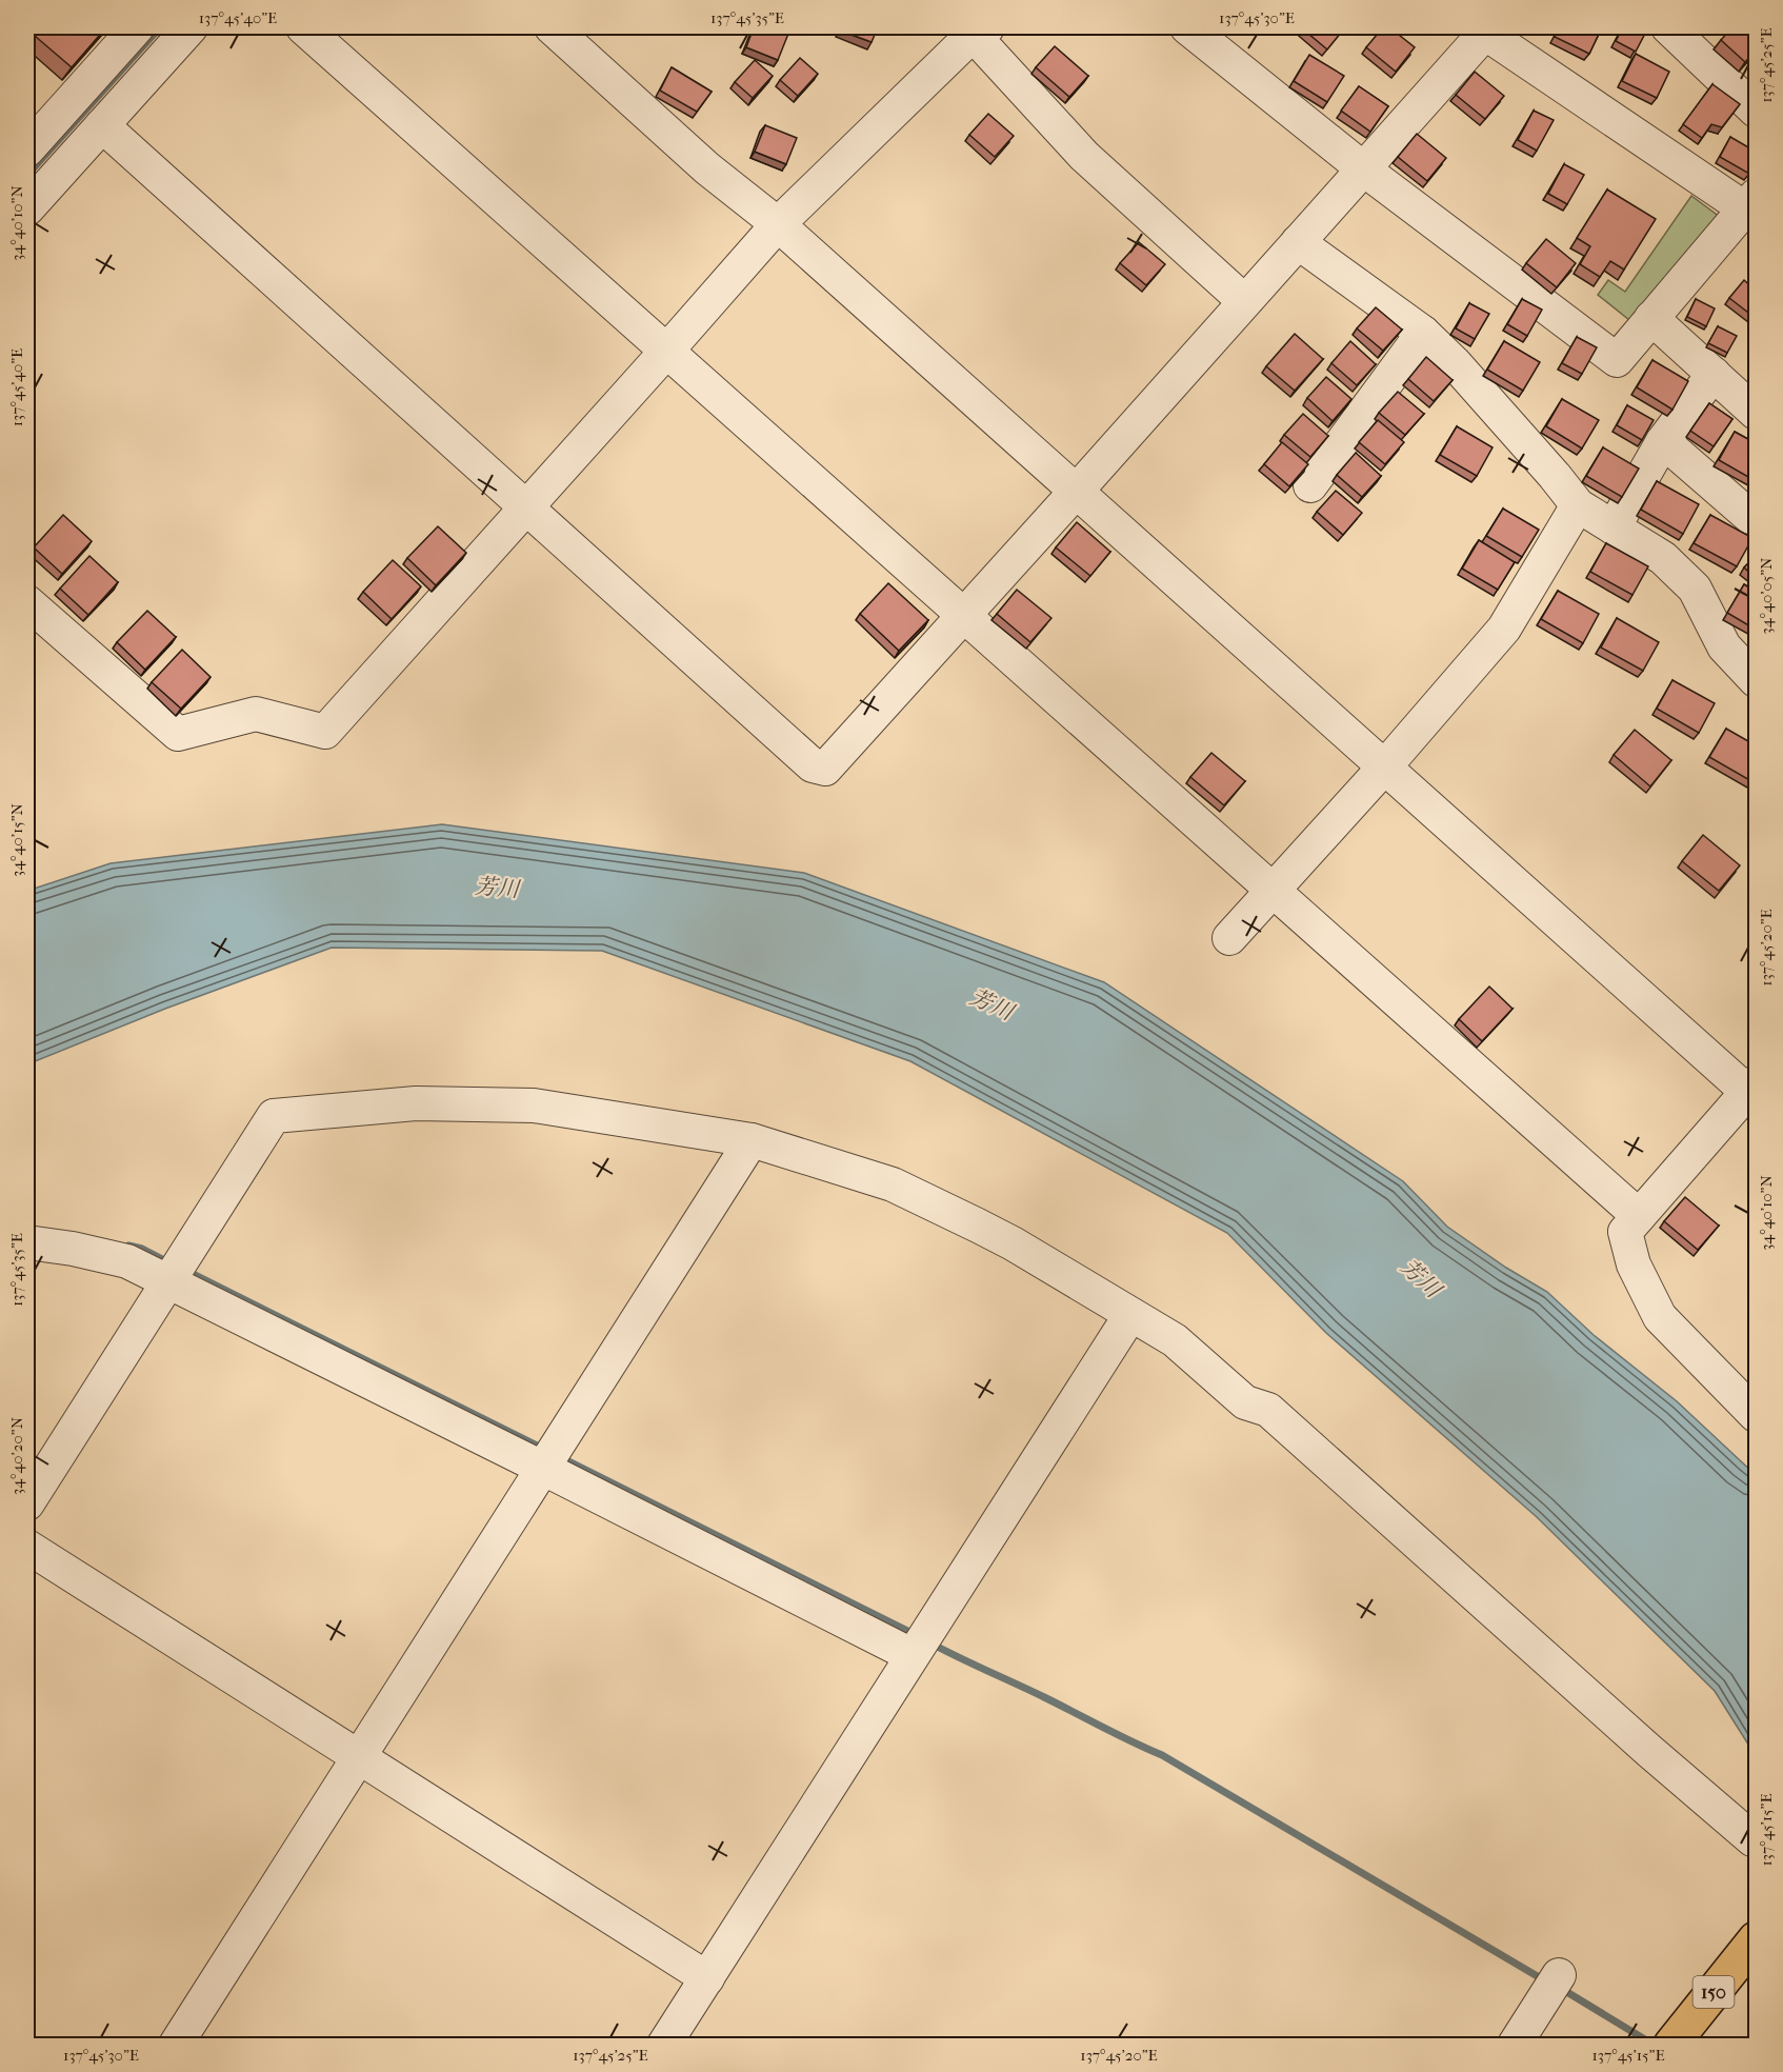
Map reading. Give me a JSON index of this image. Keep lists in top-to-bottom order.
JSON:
{
  "streets": {
    "highway": ["150"]
  },
  "water": ["芳川"],
  "coordinates": [
    "137°45'40\"E",
    "137°45'35\"E",
    "137°45'30\"E",
    "137°45'25\"E",
    "34°40'10\"N",
    "34°40'05\"N",
    "34°40'15\"N",
    "137°45'20\"E",
    "34°40'20\"N",
    "137°45'15\"E"
  ]
}
